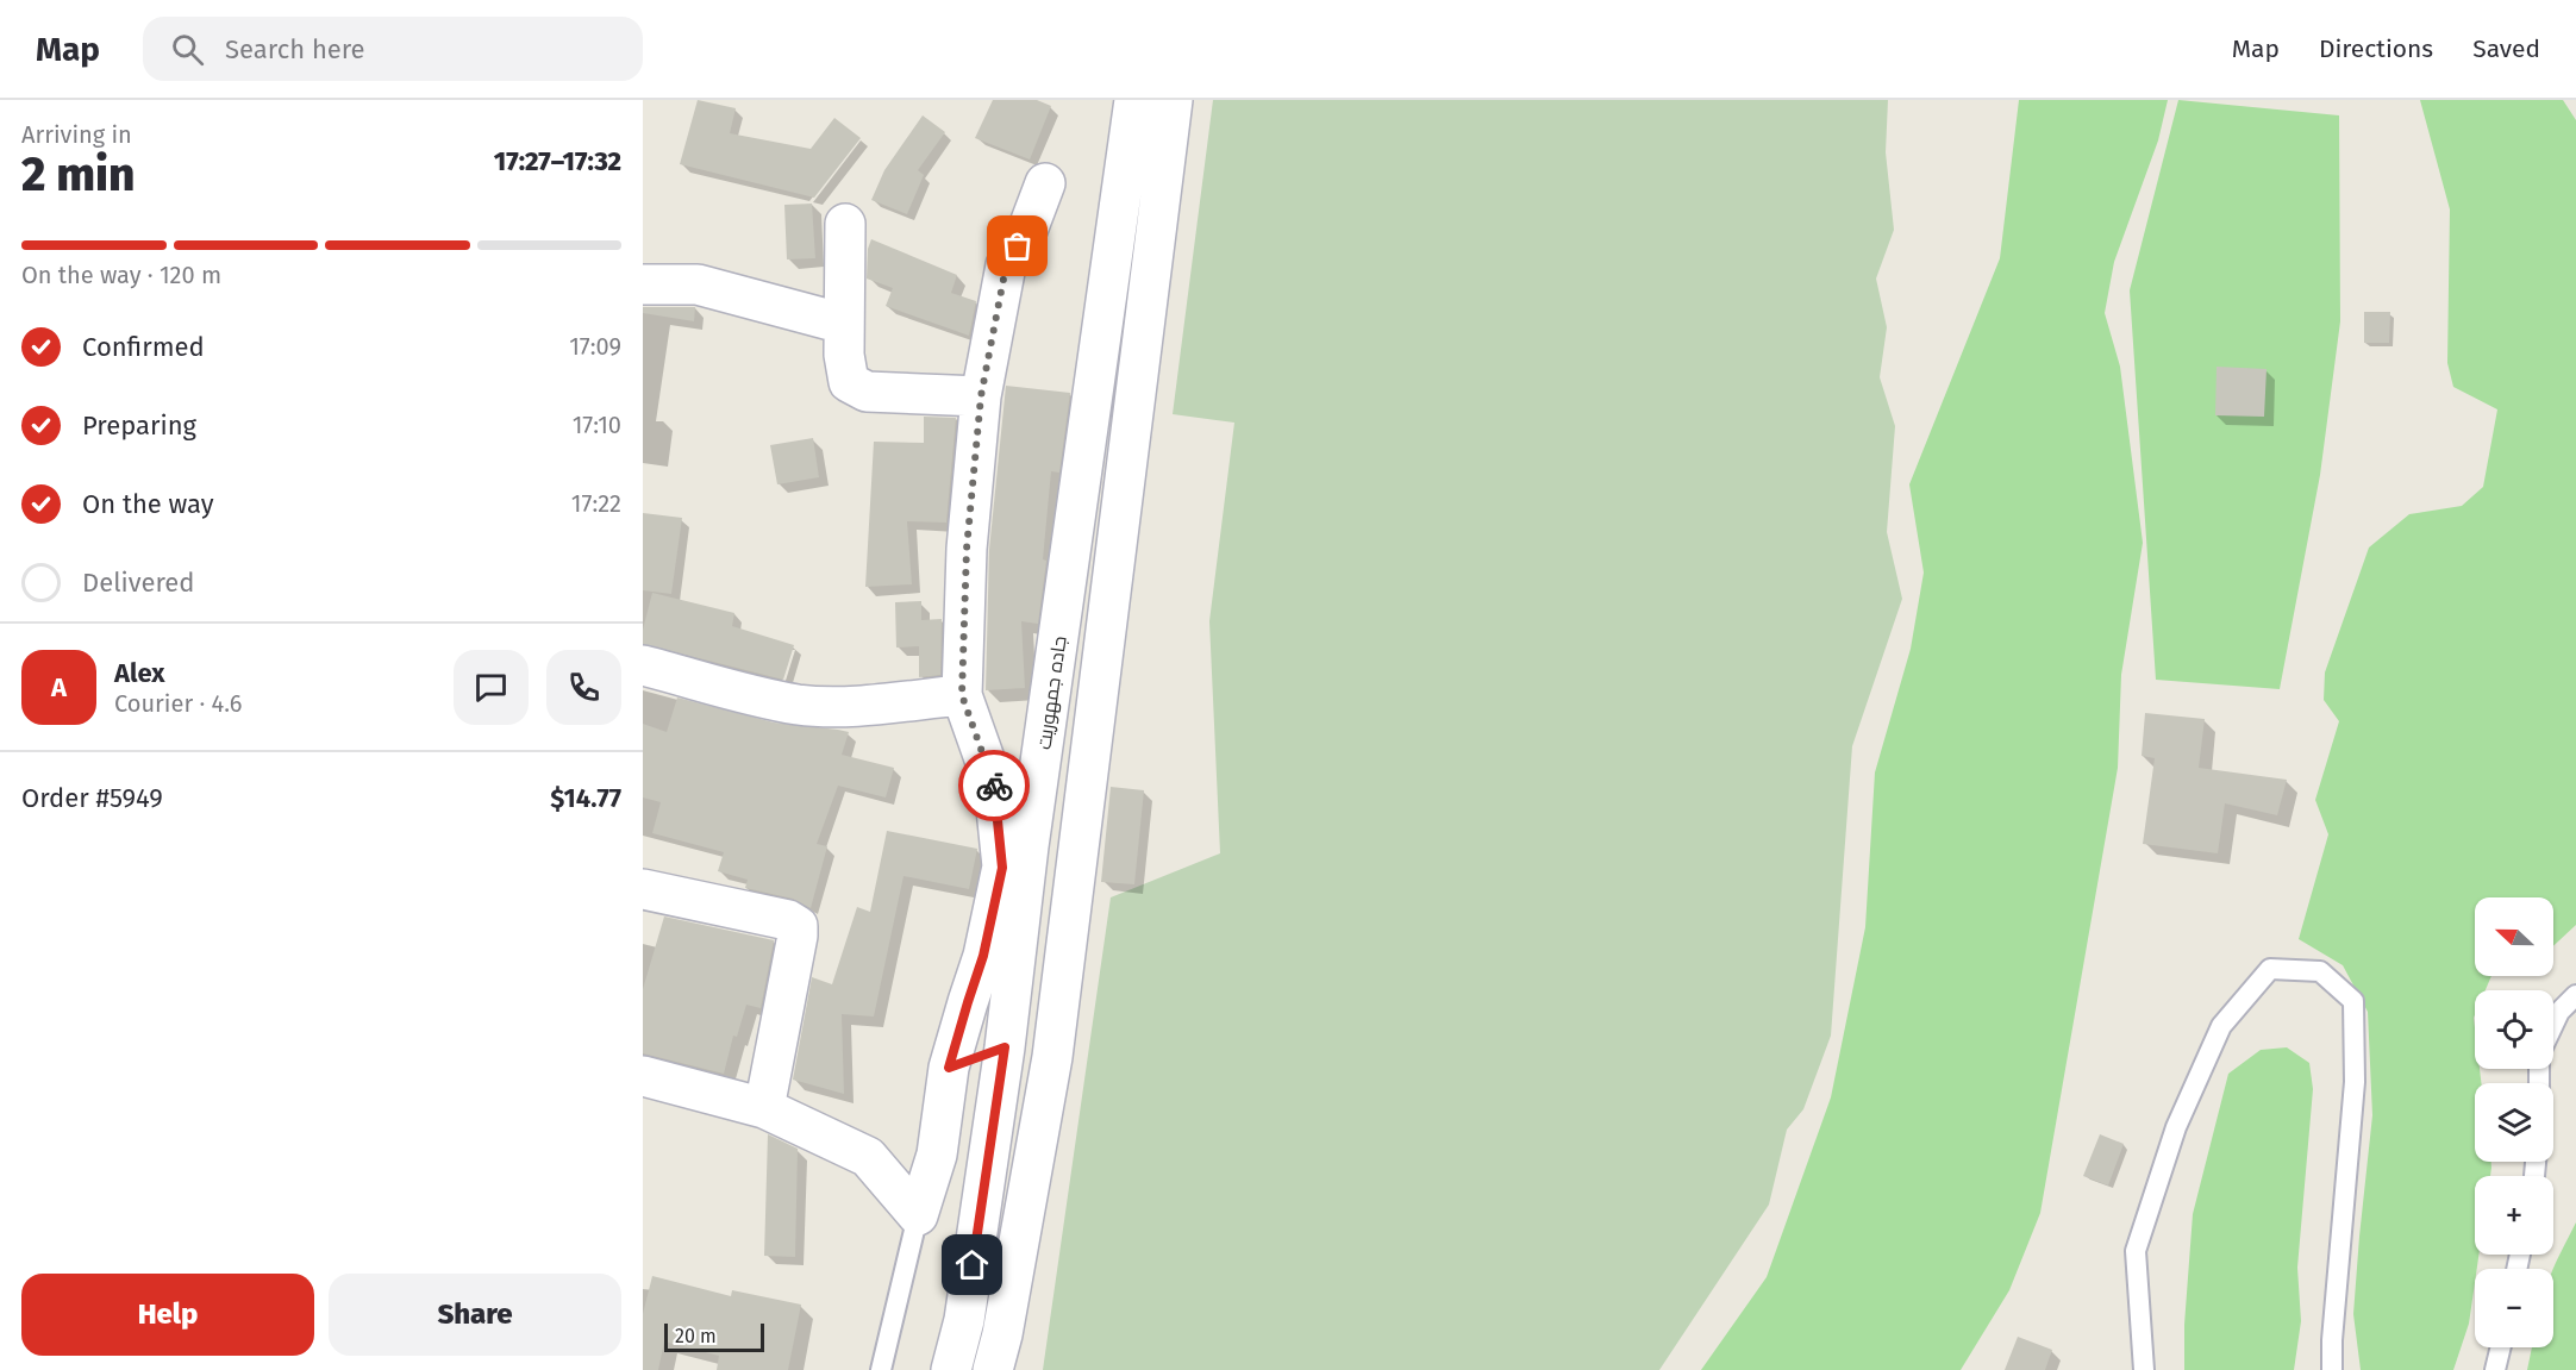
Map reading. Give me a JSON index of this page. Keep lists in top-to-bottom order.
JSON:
{
  "streets": {
    "street": ["جاده جمهوریت"]
  },
  "scale_bar": "20 m",
  "north": "left",
  "page": {
    "header": "Map",
    "search": "Search here",
    "nav": ["Map", "Directions", "Saved"],
    "heading": ["2 min", "Arriving in", "17:27–17:32"],
    "panel": [
      "Alex",
      "Courier · 4.6",
      "Order #5949",
      "$14.77"
    ],
    "bar": "On the way · 120 m",
    "list": [
      ["Confirmed", "17:09"],
      ["Preparing", "17:10"],
      ["On the way", "17:22"],
      "Delivered"
    ],
    "round": "A",
    "map_buttons": ["+", "−"],
    "buttons": ["Help", "Share"],
    "scale": "20 m"
  }
}
